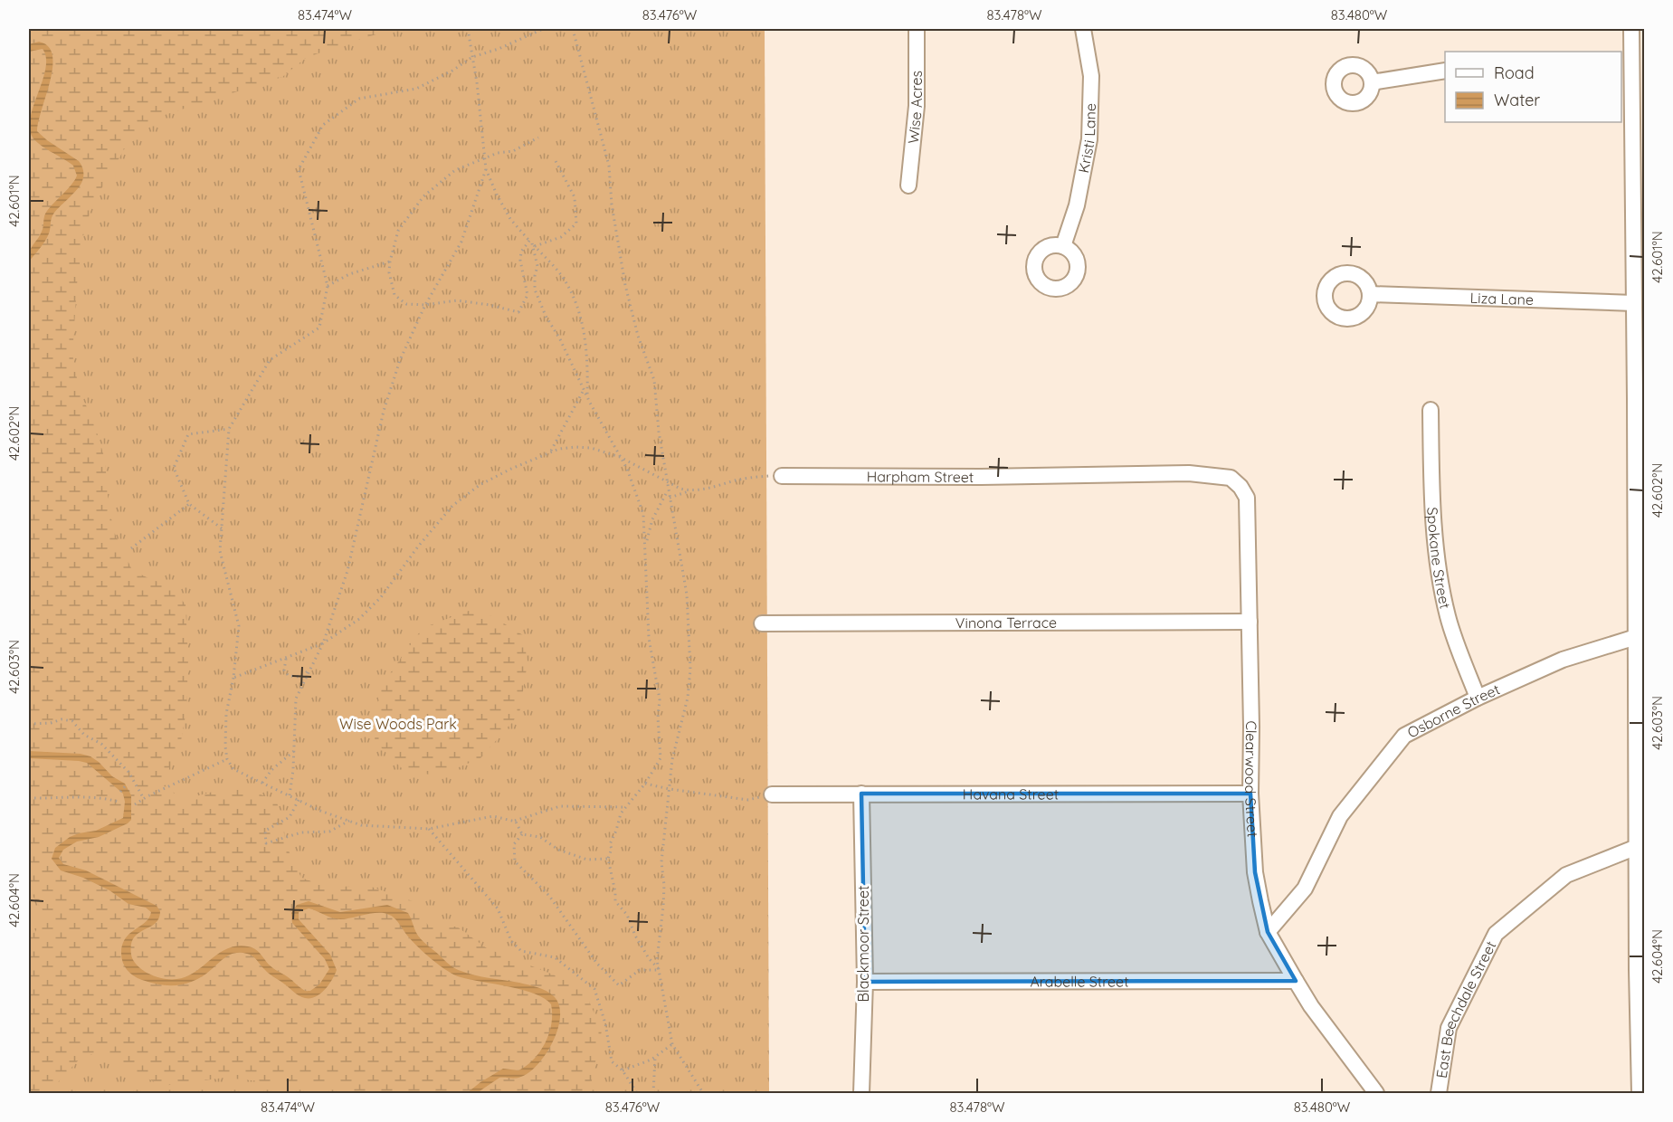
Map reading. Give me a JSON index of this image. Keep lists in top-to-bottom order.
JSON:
{
  "streets": {
    "street": [
      "Wise Acres",
      "Kristi Lane",
      "Liza Lane",
      "Harpham Street",
      "Spokane Street",
      "Vinona Terrace",
      "Osborne Street",
      "Clearwood Street",
      "Havana Street",
      "Blackmoor Street",
      "Arabelle Street",
      "East Beechdale Street"
    ]
  },
  "crossings": [
    ["Harpham Street", "Clearwood Street"],
    ["Spokane Street", "Osborne Street"],
    ["Vinona Terrace", "Clearwood Street"],
    ["Osborne Street", "Clearwood Street"],
    ["Clearwood Street", "Havana Street"],
    ["Clearwood Street", "Arabelle Street"],
    ["Havana Street", "Blackmoor Street"],
    ["Blackmoor Street", "Arabelle Street"]
  ],
  "parks": ["Wise Woods Park"],
  "legend": ["Road", "Water"],
  "coordinates": [
    "83.474°W",
    "83.476°W",
    "83.478°W",
    "83.480°W",
    "42.601°N",
    "42.602°N",
    "42.603°N",
    "42.604°N"
  ]
}
